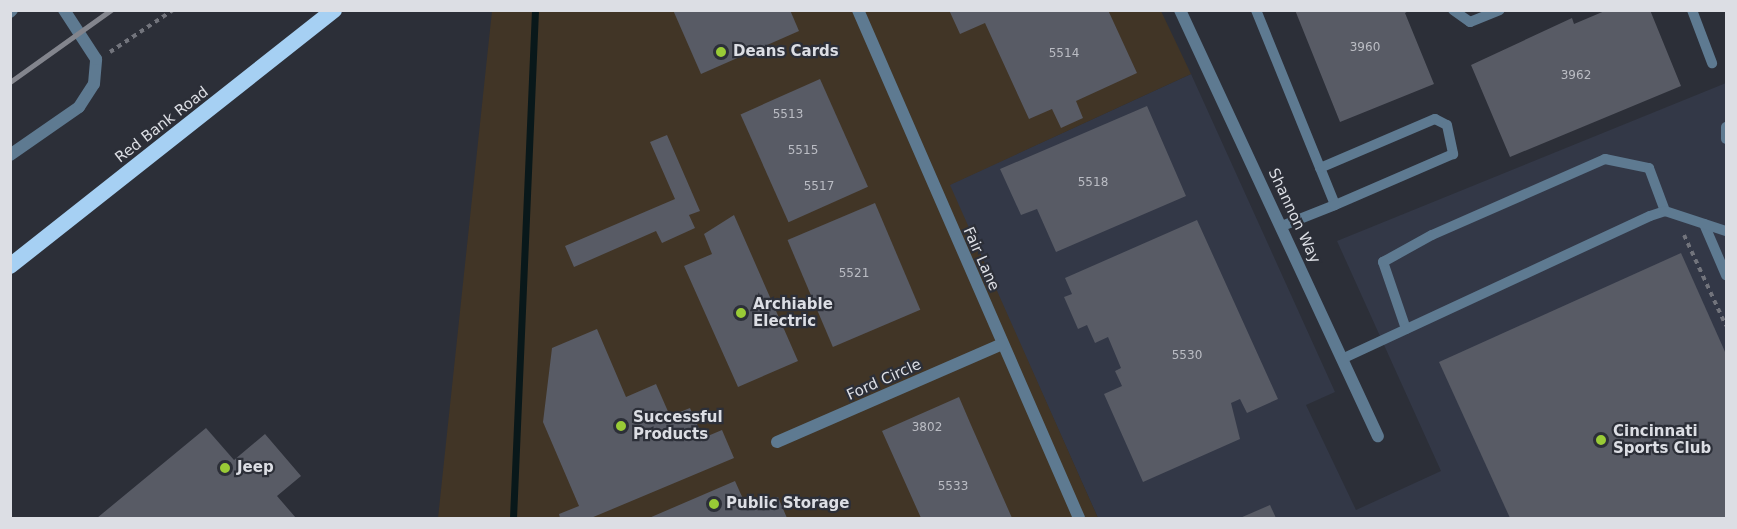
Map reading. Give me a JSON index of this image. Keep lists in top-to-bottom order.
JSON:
{
  "streets": {
    "highway": ["Red Bank Road"],
    "street": ["Shannon Way", "Fair Lane", "Ford Circle"]
  },
  "crossings": [
    ["Fair Lane", "Ford Circle"]
  ],
  "places": [
    "Deans Cards",
    "Archiable Electric",
    "Successful Products",
    "Cincinnati Sports Club",
    "Jeep",
    "Public Storage"
  ],
  "house_numbers": [
    "3960",
    "5514",
    "3962",
    "5513",
    "5515",
    "5518",
    "5517",
    "5521",
    "5530",
    "3802",
    "5533"
  ]
}
